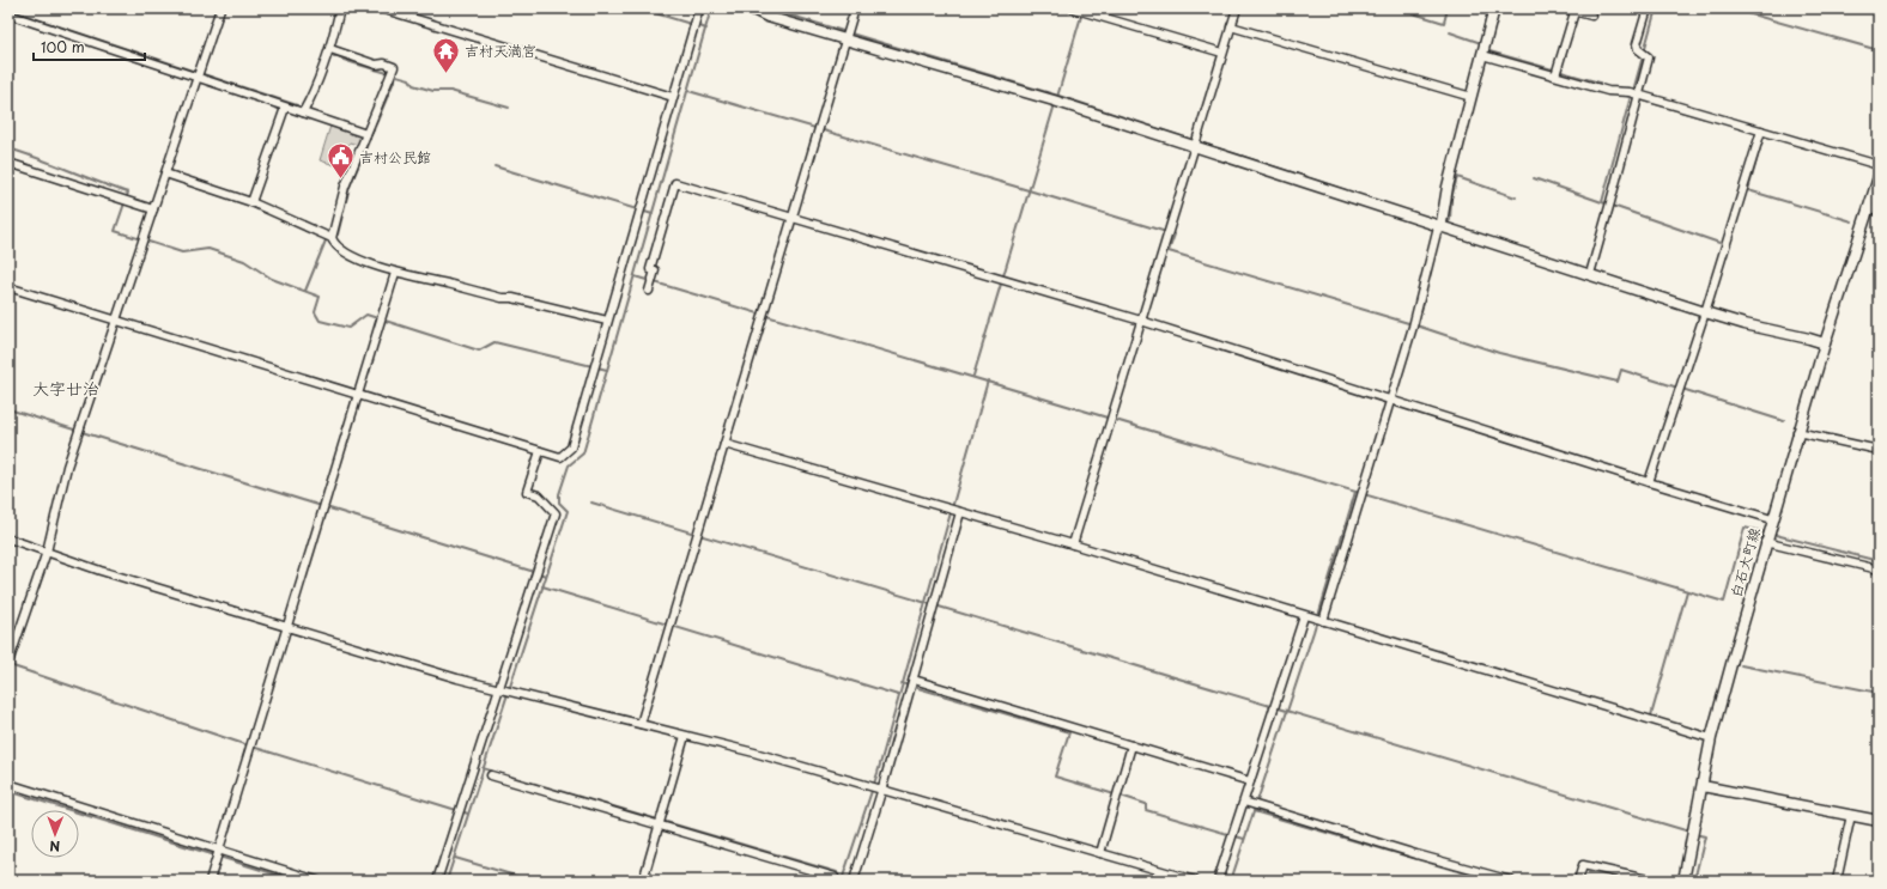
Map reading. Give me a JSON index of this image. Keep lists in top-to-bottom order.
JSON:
{
  "streets": {
    "street": ["白石大町線"]
  },
  "districts": ["大字廿治"],
  "places": {
    "temple": ["吉村天満宮"],
    "public building": ["吉村公民館"]
  },
  "scale_bar": "100 m",
  "north": "bottom"
}
